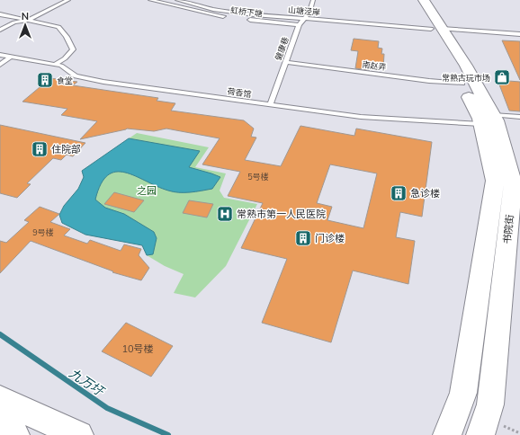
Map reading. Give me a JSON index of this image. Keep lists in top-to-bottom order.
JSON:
{
  "streets": {
    "main road": ["书院街"],
    "lane": [
      "山塘泾岸",
      "虹桥下塘",
      "健康巷",
      "南赵弄",
      "荷香馆"
    ]
  },
  "crossings": [
    ["山塘泾岸", "健康巷"],
    ["山塘泾岸", "书院街"],
    ["虹桥下塘", "健康巷"],
    ["健康巷", "南赵弄"],
    ["健康巷", "荷香馆"],
    ["南赵弄", "书院街"],
    ["荷香馆", "书院街"]
  ],
  "water": ["九万圩"],
  "parks": ["之园"],
  "places": {
    "shop": ["常熟古玩市场"],
    "building": [
      "食堂",
      "住院部",
      "急诊楼",
      "门诊楼"
    ],
    "hospital": ["常熟市第一人民医院"]
  },
  "house_numbers": ["5号楼", "9号楼", "10号楼"],
  "north": "top"
}
